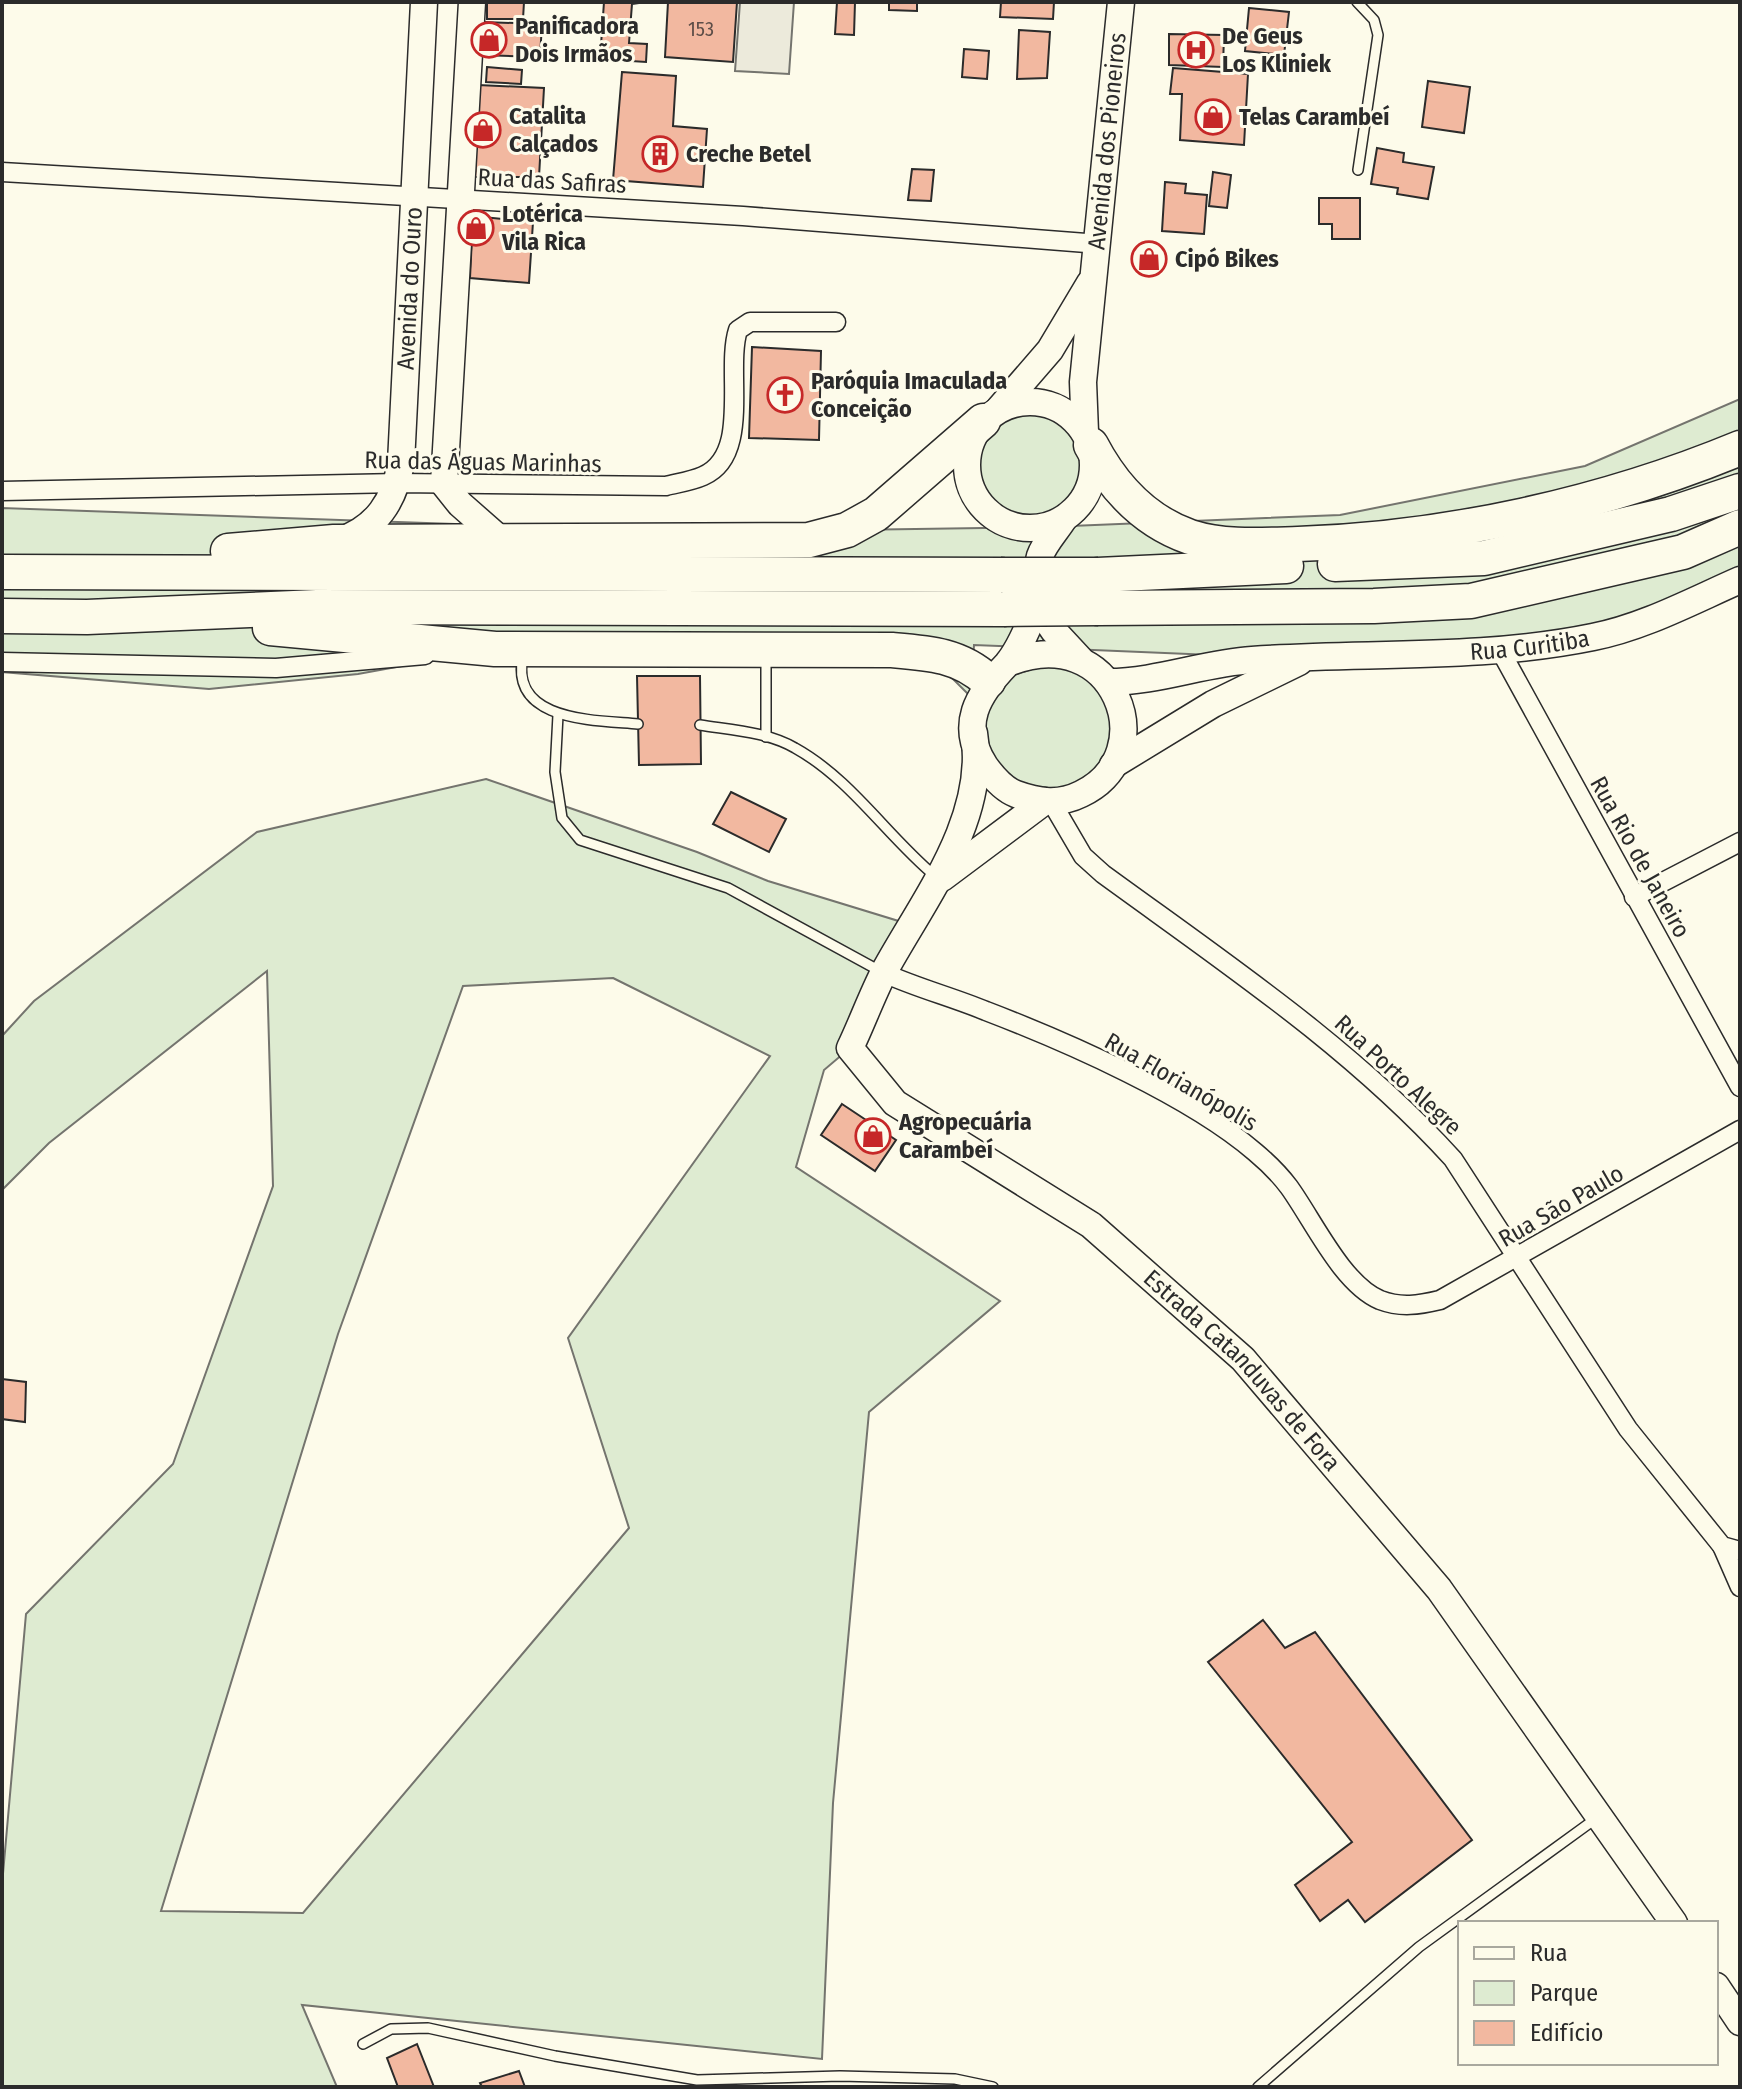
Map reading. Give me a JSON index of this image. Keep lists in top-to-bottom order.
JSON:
{
  "streets": {
    "street": [
      "Avenida dos Pioneiros",
      "Rua das Safiras",
      "Avenida do Ouro",
      "Rua das Águas Marinhas",
      "Rua Curitiba",
      "Rua Rio de Janeiro",
      "Rua Porto Alegre",
      "Rua Florianópolis",
      "Rua São Paulo",
      "Estrada Catanduvas de Fora"
    ]
  },
  "crossings": [
    ["Avenida dos Pioneiros", "Rua das Safiras"],
    ["Rua das Safiras", "Avenida do Ouro"],
    ["Avenida do Ouro", "Rua das Águas Marinhas"],
    ["Rua Curitiba", "Rua Rio de Janeiro"],
    ["Rua Curitiba", "Rua Porto Alegre"],
    ["Rua Curitiba", "Estrada Catanduvas de Fora"],
    ["Rua Porto Alegre", "Rua São Paulo"],
    ["Rua Porto Alegre", "Estrada Catanduvas de Fora"],
    ["Rua Florianópolis", "Rua São Paulo"],
    ["Rua Florianópolis", "Estrada Catanduvas de Fora"]
  ],
  "places": {
    "shop": [
      "Panificadora Dois Irmãos",
      "Telas Carambeí",
      "Catalita Calçados",
      "Lotérica Vila Rica",
      "Cipó Bikes",
      "Agropecuária Carambeí"
    ],
    "hospital": ["De Geus Los Kliniek"],
    "building": ["Creche Betel"],
    "church": ["Paróquia Imaculada Conceição"]
  },
  "house_numbers": ["153"],
  "legend": ["Rua", "Parque", "Edifício"]
}
